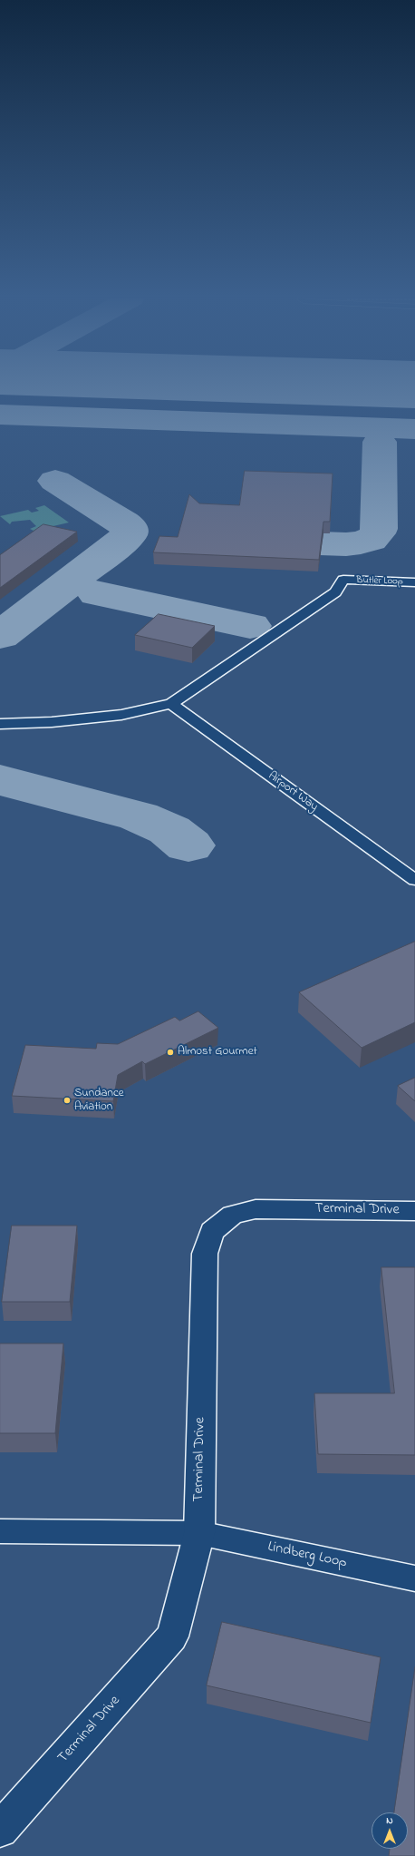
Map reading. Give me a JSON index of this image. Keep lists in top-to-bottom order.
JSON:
{
  "streets": {
    "street": [
      "Butler Loop",
      "Airport Way",
      "Terminal Drive",
      "Lindberg Loop"
    ]
  },
  "crossings": [
    ["Butler Loop", "Airport Way"],
    ["Terminal Drive", "Lindberg Loop"]
  ],
  "places": ["Almost Gourmet", "Sundance Aviation"],
  "north": "top"
}
